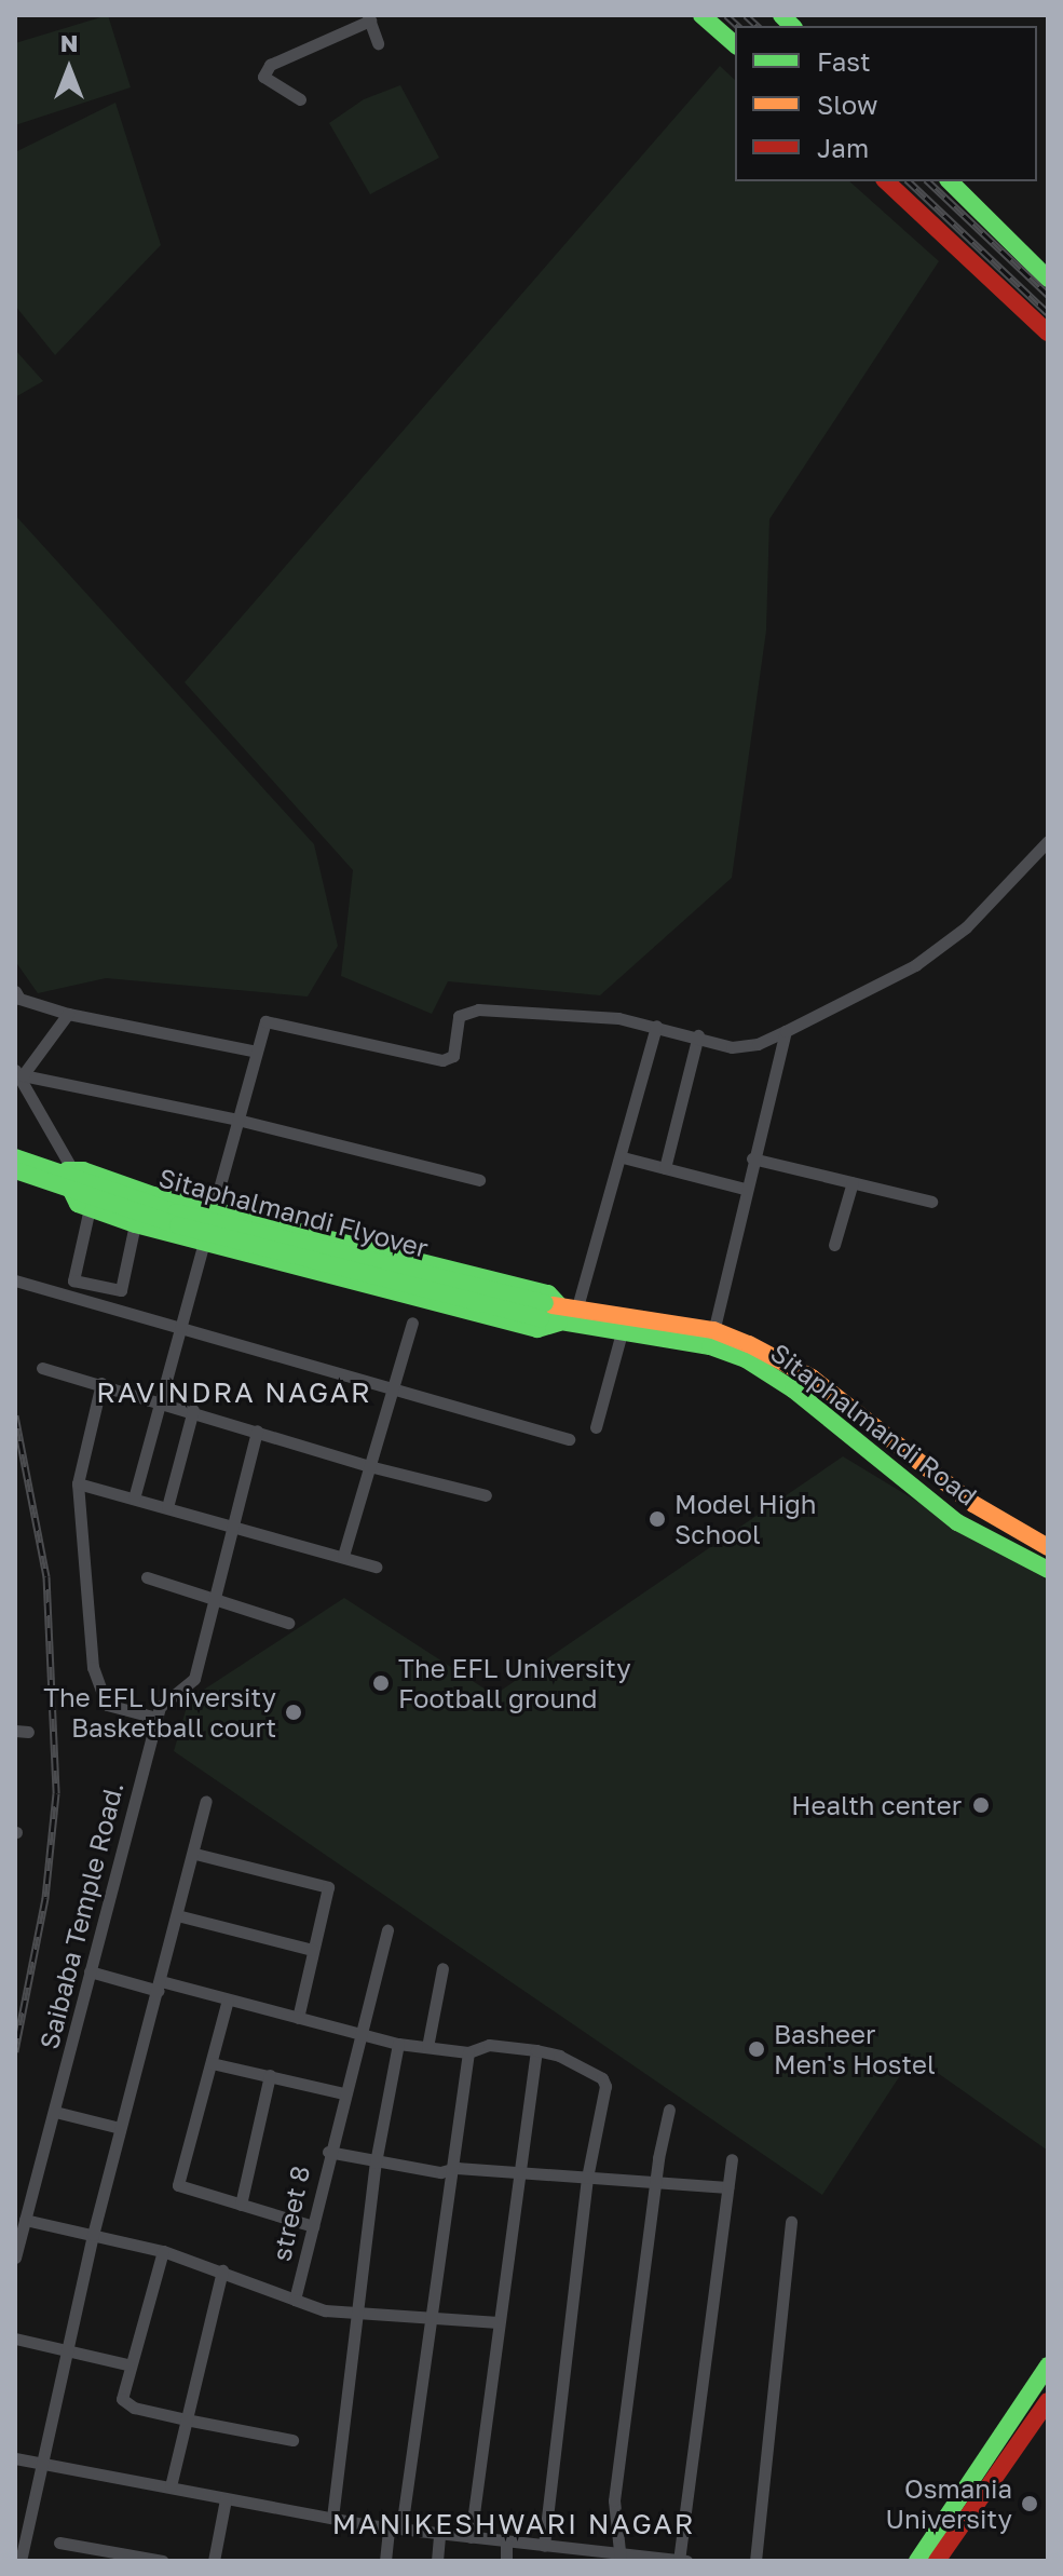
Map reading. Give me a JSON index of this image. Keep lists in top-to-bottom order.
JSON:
{
  "streets": {
    "main road": ["Sitaphalmandi Flyover", "Sitaphalmandi Road"],
    "street": ["Saibaba Temple Road.", "street 8"]
  },
  "crossings": [
    ["Sitaphalmandi Flyover", "Sitaphalmandi Road"],
    ["Saibaba Temple Road.", "street 8"]
  ],
  "districts": ["RAVINDRA NAGAR", "MANIKESHWARI NAGAR"],
  "places": [
    "Model High School",
    "The EFL University Football ground",
    "The EFL University Basketball court",
    "Health center",
    "Basheer Men's Hostel",
    "Osmania University"
  ],
  "legend": ["Fast", "Slow", "Jam"],
  "north": "top"
}
